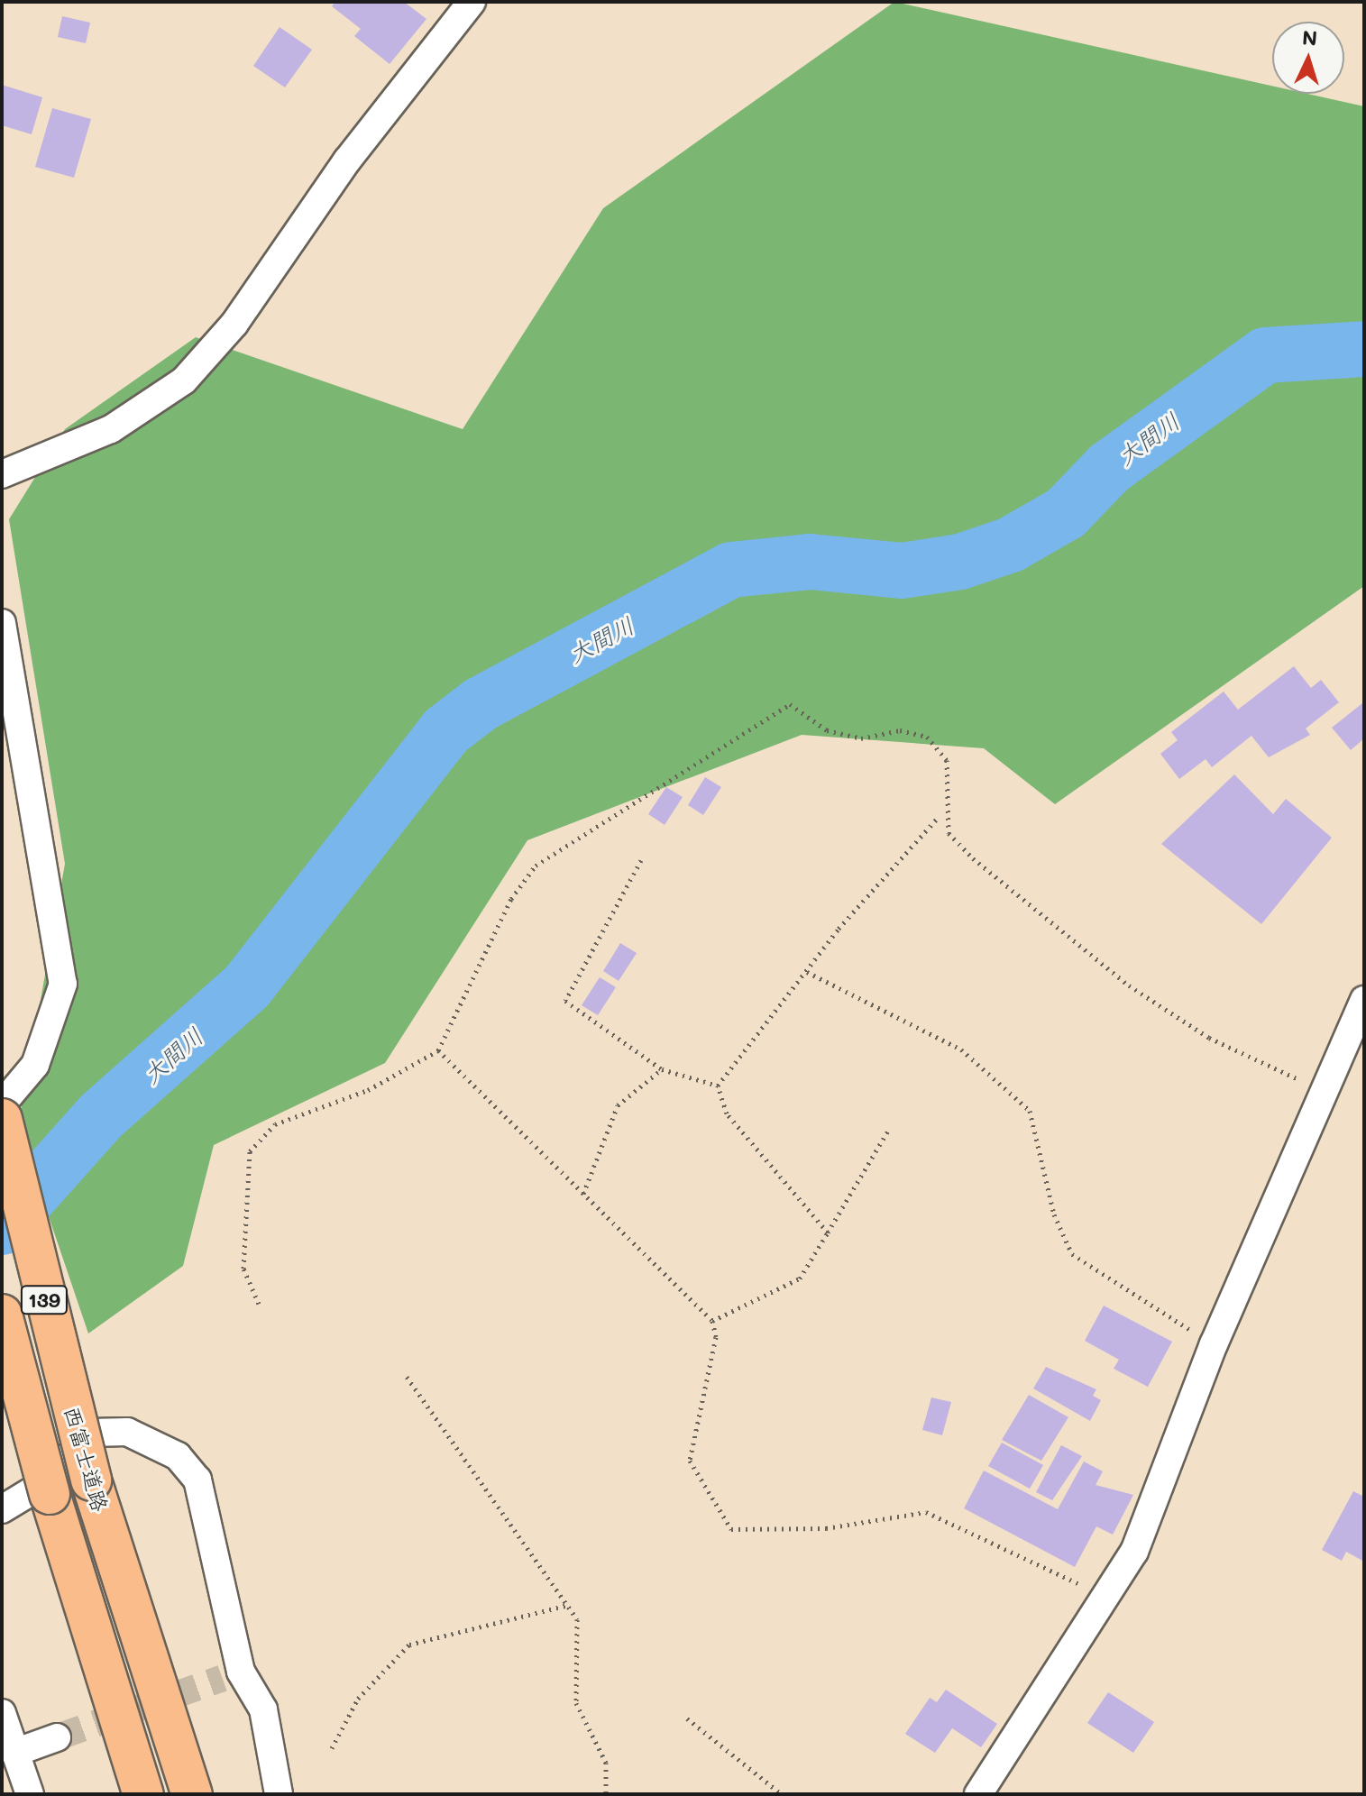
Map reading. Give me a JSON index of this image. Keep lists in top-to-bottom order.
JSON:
{
  "streets": {
    "highway": ["139", "西富士道路"]
  },
  "water": ["大間川"],
  "north": "top"
}
